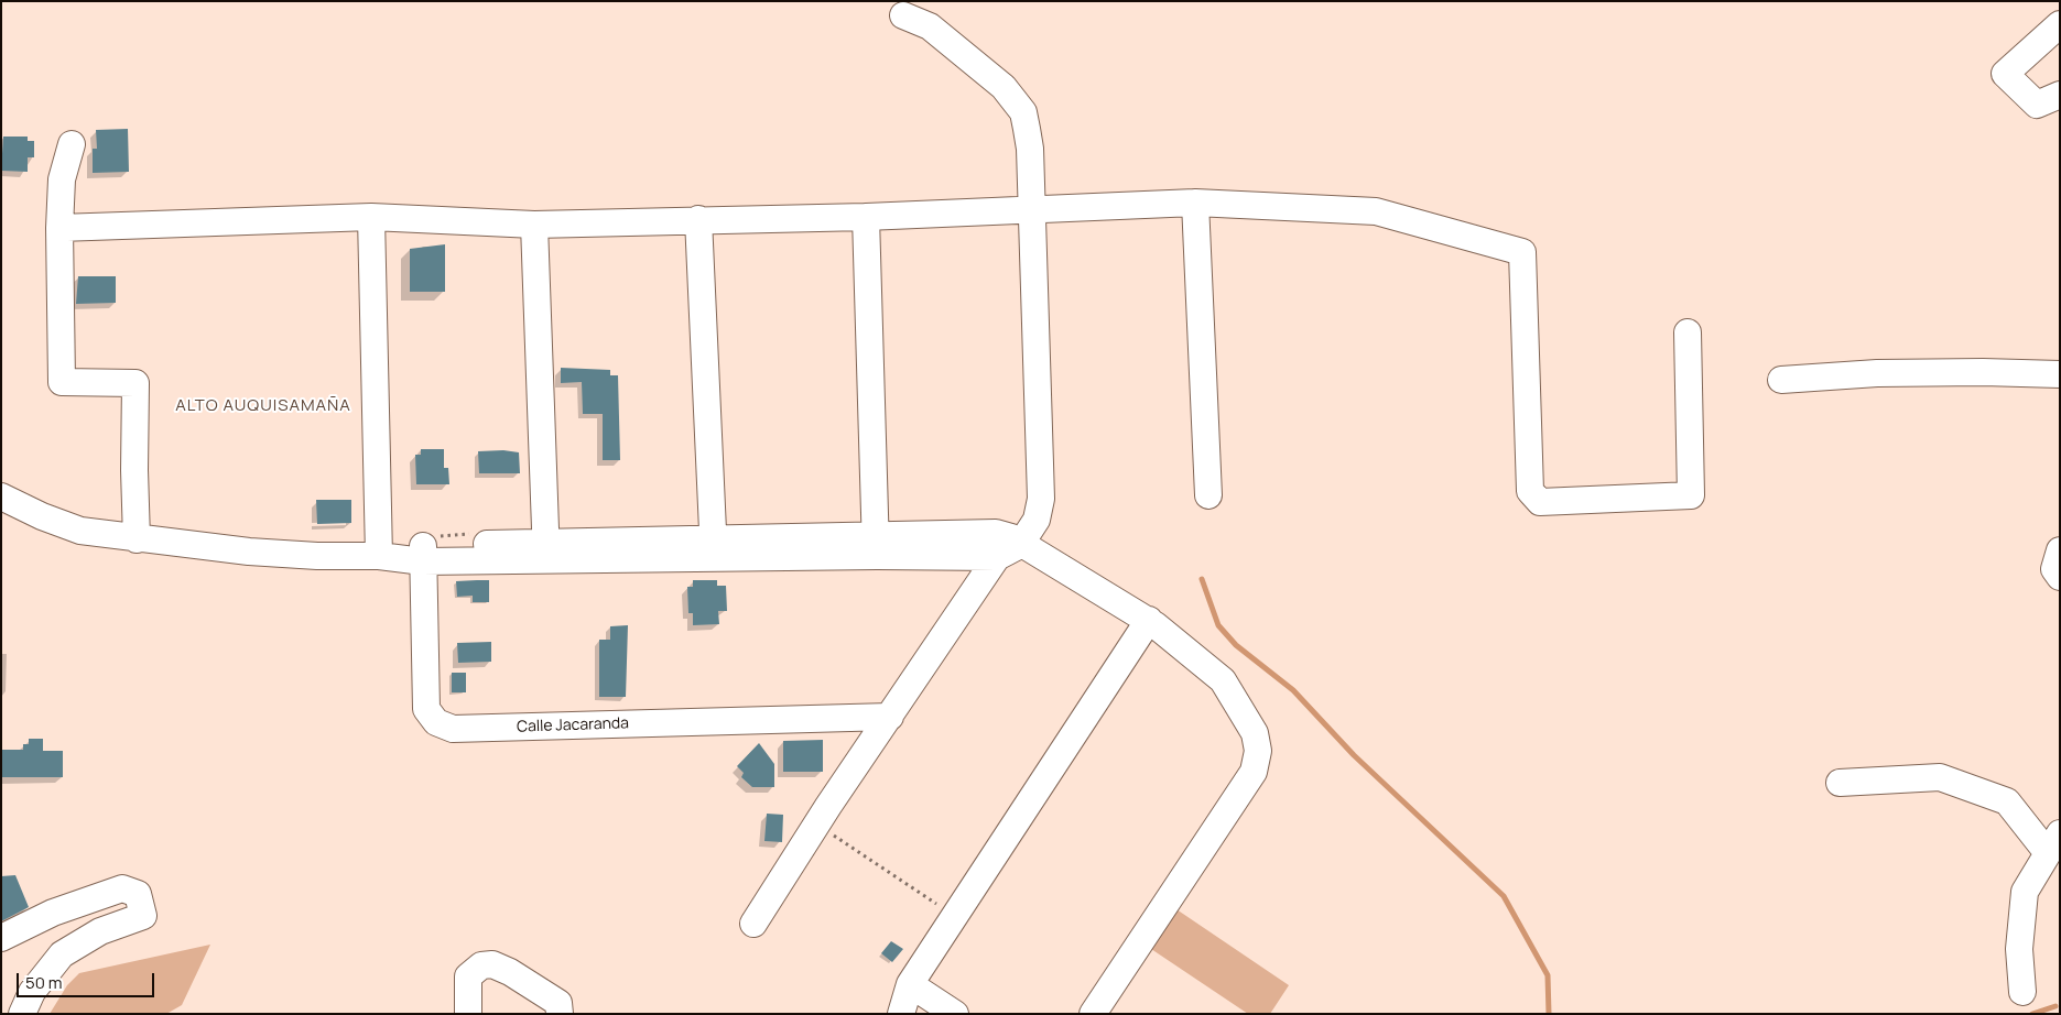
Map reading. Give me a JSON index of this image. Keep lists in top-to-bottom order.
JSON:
{
  "streets": {
    "street": ["Calle Jacaranda"]
  },
  "districts": ["ALTO AUQUISAMAÑA"],
  "scale_bar": "50 m"
}
